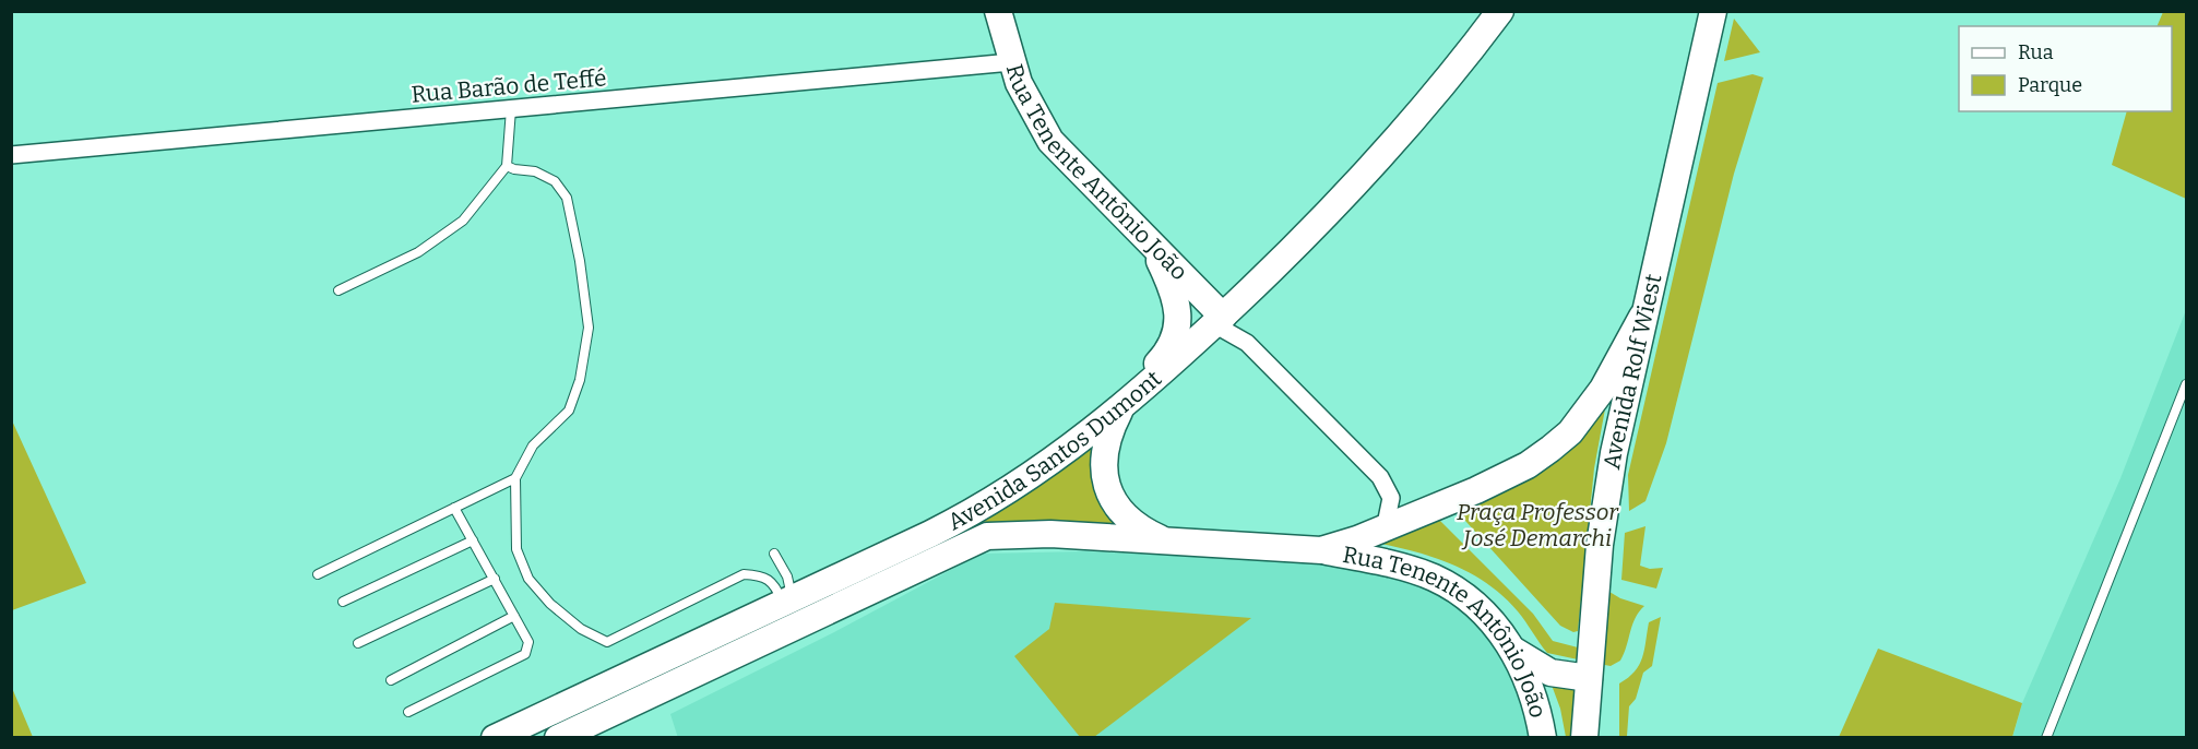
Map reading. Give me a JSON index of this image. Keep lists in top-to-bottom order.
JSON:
{
  "streets": {
    "main road": ["Rua Tenente Antônio João", "Avenida Rolf Wiest", "Avenida Santos Dumont"],
    "street": ["Rua Barão de Teffé"]
  },
  "crossings": [
    ["Rua Barão de Teffé", "Rua Tenente Antônio João"],
    ["Rua Tenente Antônio João", "Avenida Santos Dumont"]
  ],
  "parks": ["Praça Professor José Demarchi"],
  "legend": ["Rua", "Parque"]
}
